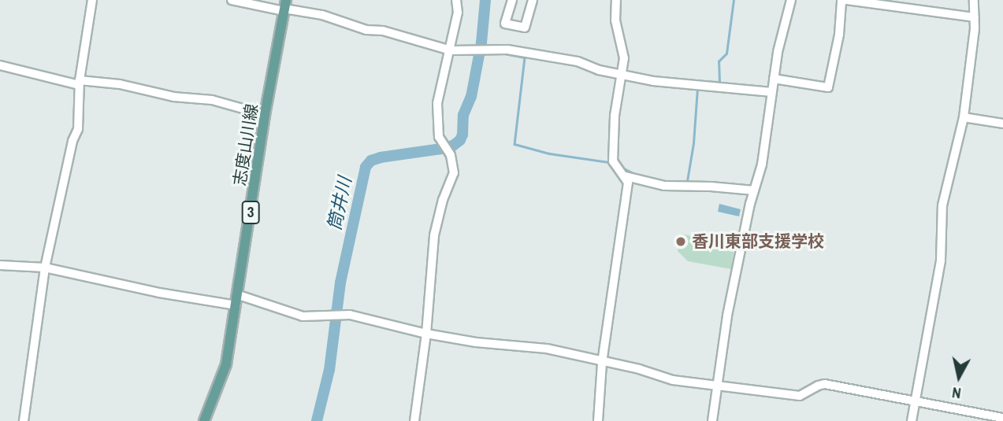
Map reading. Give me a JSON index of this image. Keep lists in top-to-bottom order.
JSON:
{
  "streets": {
    "main road": ["志度山川線", "3"]
  },
  "water": ["筒井川"],
  "places": ["香川東部支援学校"],
  "north": "bottom"
}
